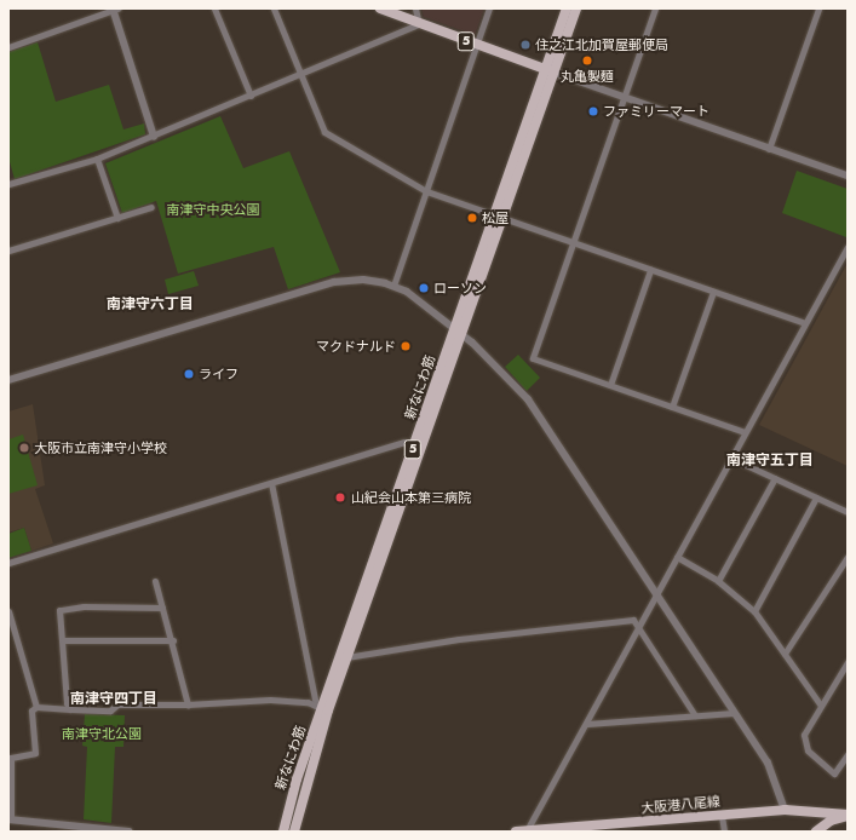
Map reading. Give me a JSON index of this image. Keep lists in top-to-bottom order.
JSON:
{
  "streets": {
    "main road": ["5", "新なにわ筋", "大阪港八尾線"]
  },
  "crossings": [
    ["5", "新なにわ筋"]
  ],
  "districts": ["南津守六丁目", "南津守五丁目", "南津守四丁目"],
  "parks": ["南津守中央公園", "南津守北公園"],
  "places": [
    "住之江北加賀屋郵便局",
    "丸亀製麵",
    "ファミリーマート",
    "松屋",
    "ローソン",
    "マクドナルド",
    "ライフ",
    "大阪市立南津守小学校",
    "山紀会山本第三病院"
  ]
}
